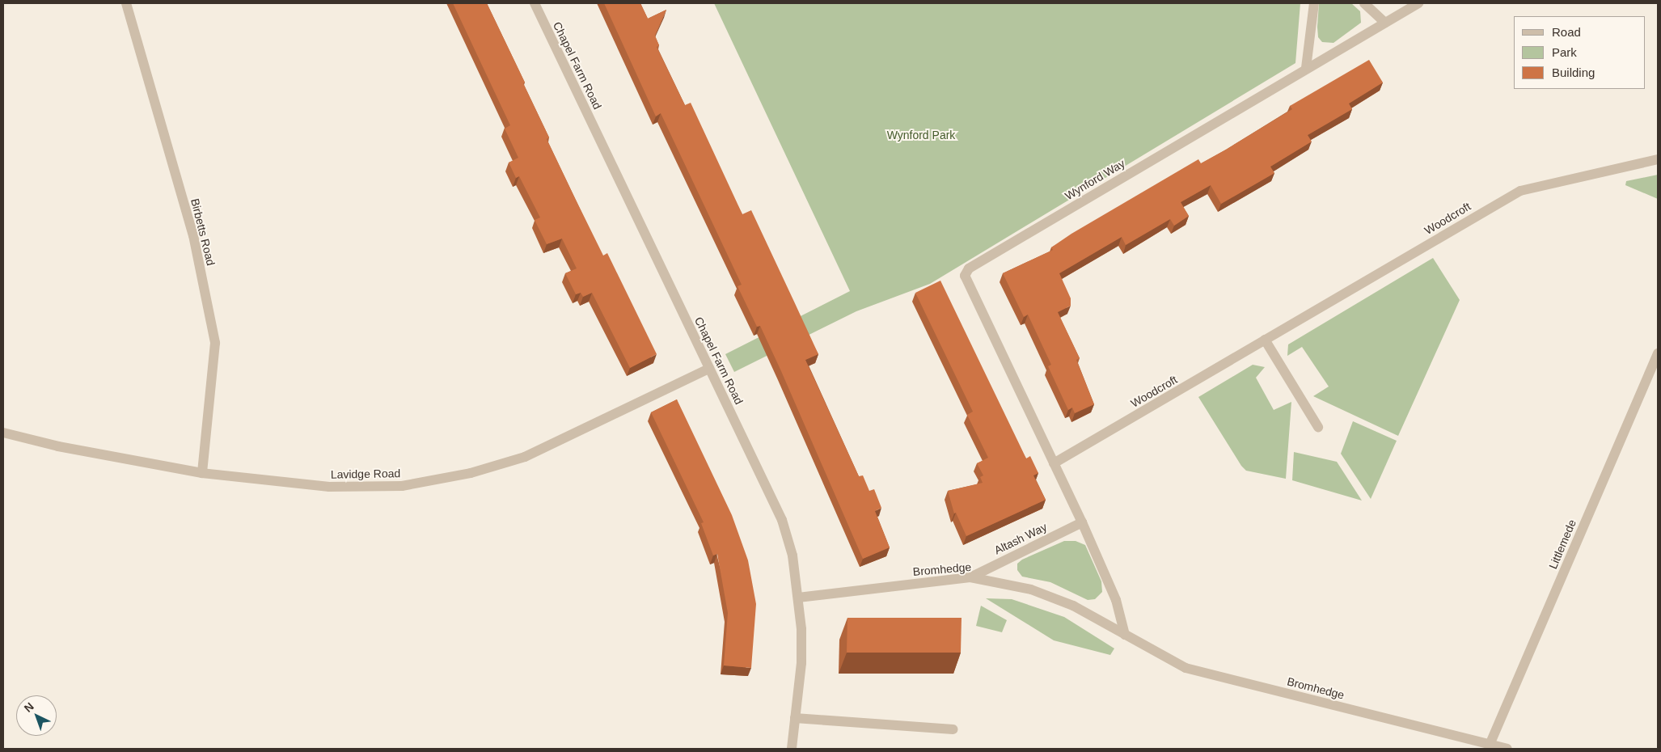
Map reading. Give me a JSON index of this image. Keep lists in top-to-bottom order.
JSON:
{
  "streets": {
    "street": [
      "Chapel Farm Road",
      "Wynford Way",
      "Woodcroft",
      "Birbetts Road",
      "Lavidge Road",
      "Altash Way",
      "Littlemede",
      "Bromhedge"
    ]
  },
  "crossings": [
    ["Chapel Farm Road", "Lavidge Road"],
    ["Chapel Farm Road", "Bromhedge"],
    ["Wynford Way", "Woodcroft"],
    ["Birbetts Road", "Lavidge Road"],
    ["Altash Way", "Bromhedge"],
    ["Littlemede", "Bromhedge"]
  ],
  "parks": ["Wynford Park"],
  "legend": ["Road", "Park", "Building"],
  "north": "top left"
}
